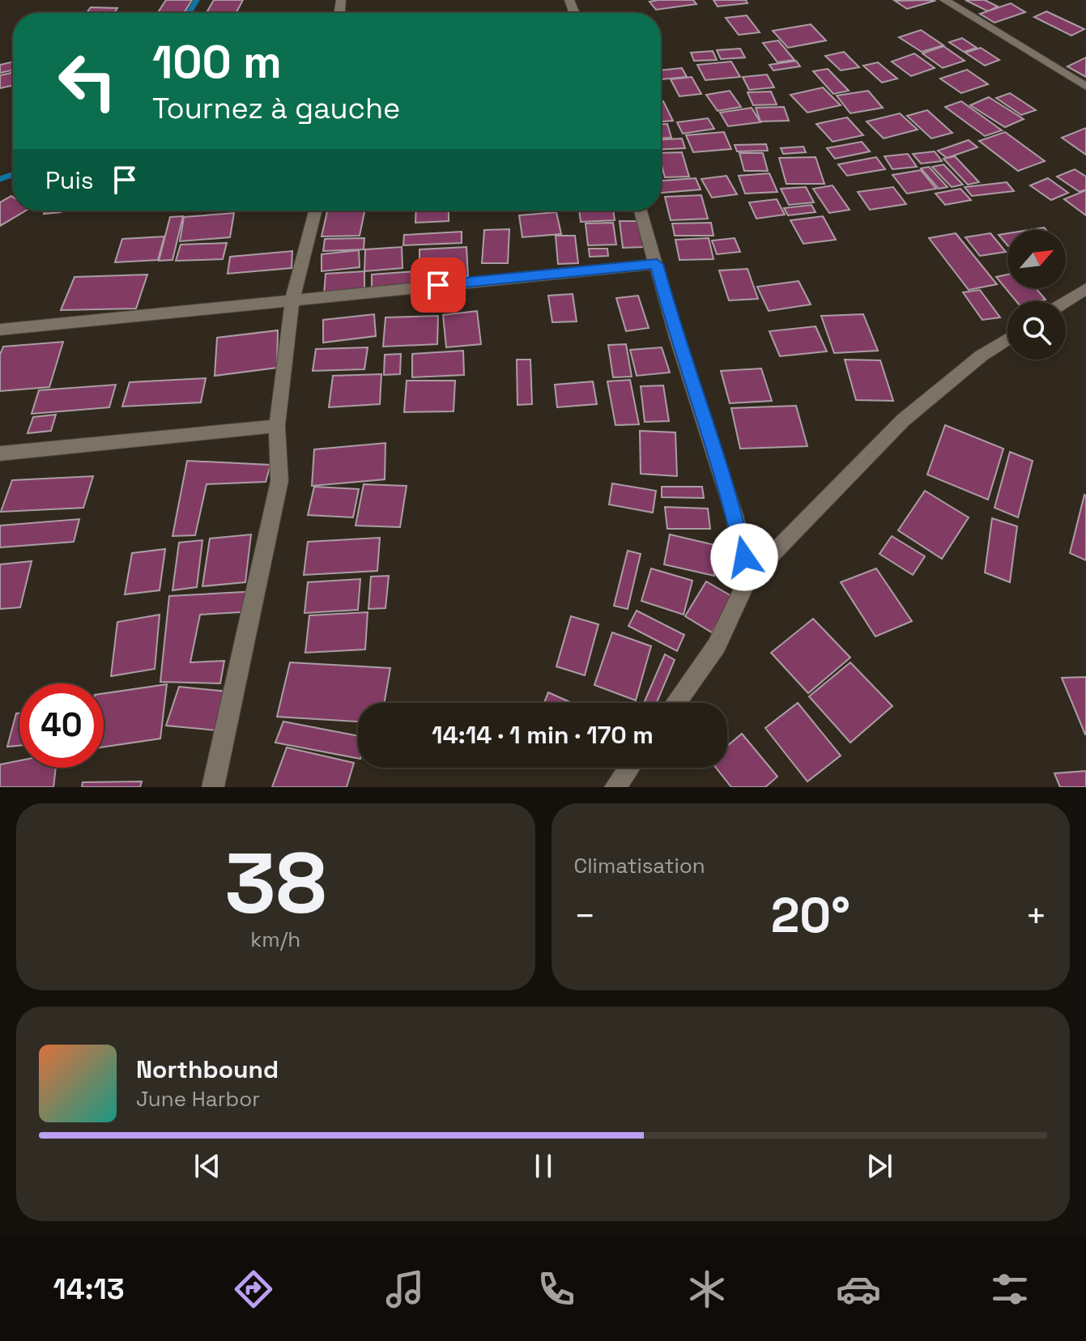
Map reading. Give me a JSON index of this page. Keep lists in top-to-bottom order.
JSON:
{
  "north": "top right",
  "page": {
    "turn": ["100 m", "Tournez à gauche"],
    "then": "Puis",
    "limit": "40",
    "trip": "14:14 · 1 min · 170 m",
    "tile": [
      ["38", "km/h"],
      "Climatisation"
    ],
    "heat": ["−", "20°", "+"],
    "song": ["Northbound", "June Harbor"],
    "tabs": "14:13"
  }
}
